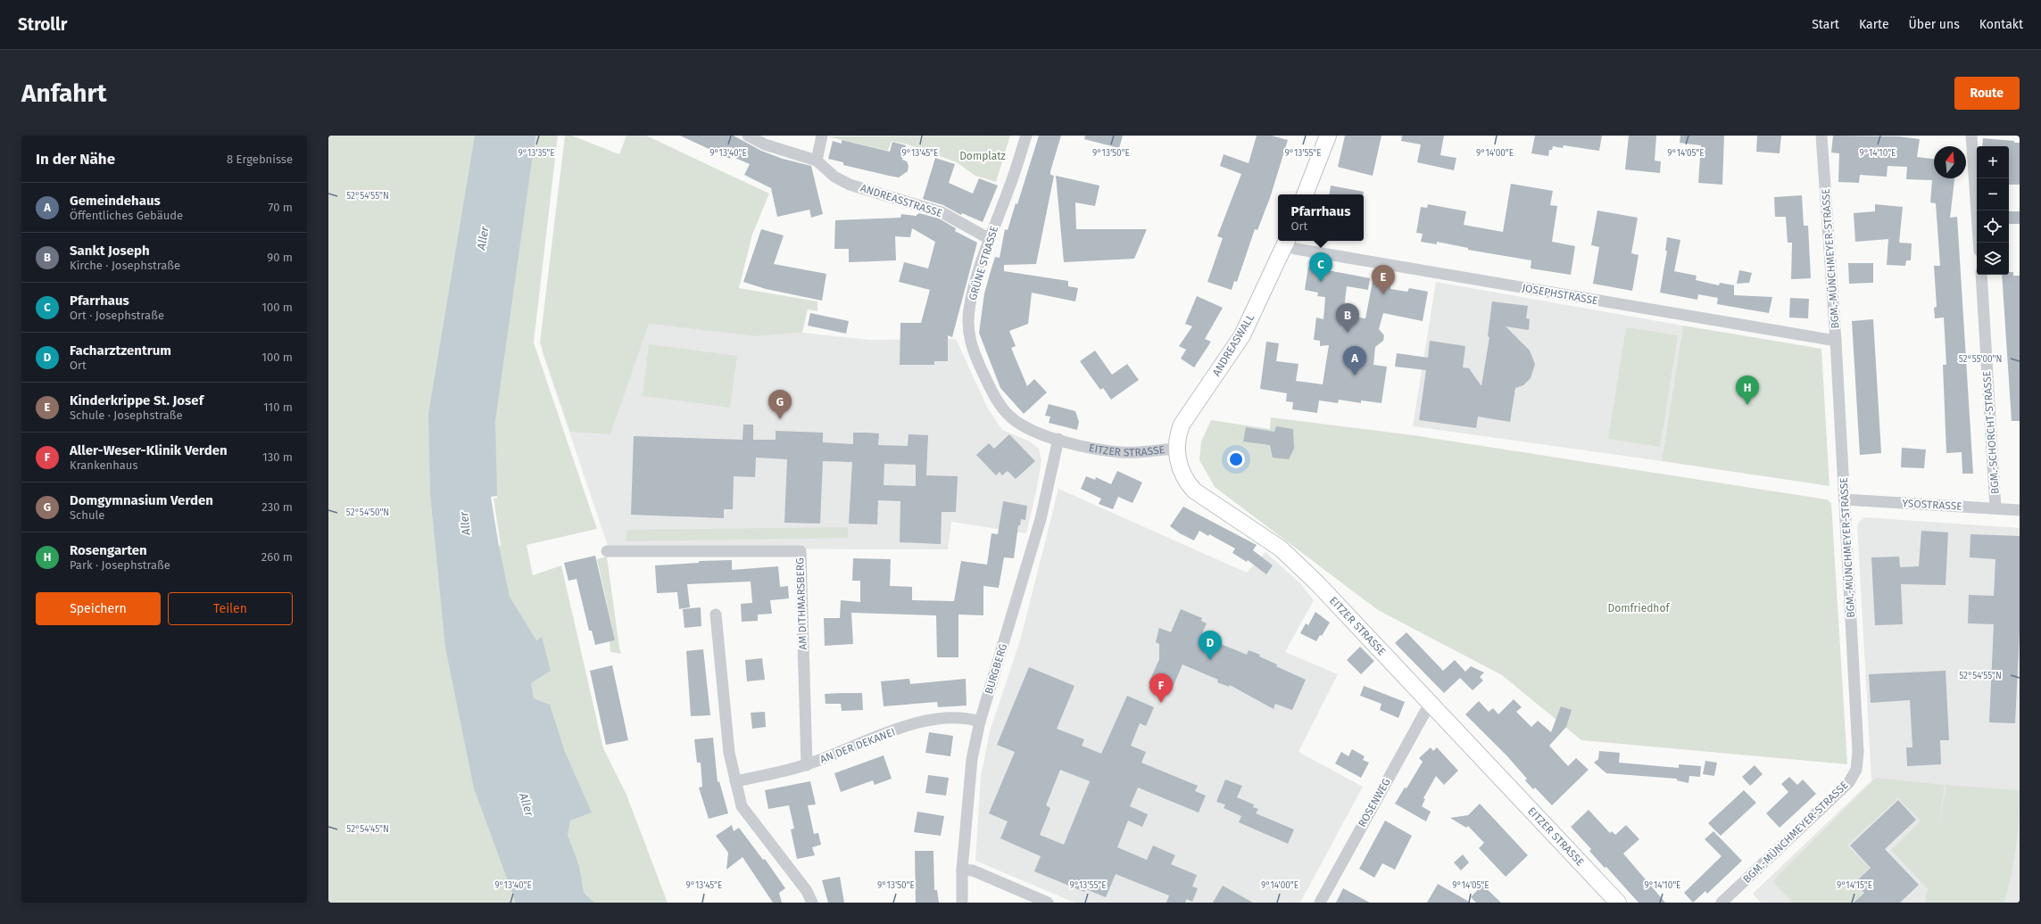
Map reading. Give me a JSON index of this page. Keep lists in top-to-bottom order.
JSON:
{
  "streets": {
    "main road": ["ANDREASWALL", "EITZER STRASSE"],
    "street": [
      "ANDREASSTRASSE",
      "BGM.-MÜNCHMEYER-STRASSE",
      "GRÜNE STRASSE",
      "JOSEPHSTRASSE",
      "BGM.-SCHORCHT-STRASSE",
      "YSOSTRASSE",
      "AM DITHMARSBERG",
      "BURGBERG",
      "AN DER DEKANEI",
      "ROSENWEG"
    ]
  },
  "crossings": [
    ["ANDREASSTRASSE", "GRÜNE STRASSE"],
    ["BGM.-MÜNCHMEYER-STRASSE", "JOSEPHSTRASSE"],
    ["BGM.-MÜNCHMEYER-STRASSE", "YSOSTRASSE"],
    ["GRÜNE STRASSE", "EITZER STRASSE"],
    ["GRÜNE STRASSE", "BURGBERG"],
    ["JOSEPHSTRASSE", "ANDREASWALL"],
    ["ANDREASWALL", "EITZER STRASSE"],
    ["BGM.-SCHORCHT-STRASSE", "YSOSTRASSE"],
    ["EITZER STRASSE", "BURGBERG"],
    ["EITZER STRASSE", "ROSENWEG"],
    ["AM DITHMARSBERG", "AN DER DEKANEI"],
    ["BURGBERG", "AN DER DEKANEI"]
  ],
  "water": ["Aller"],
  "parks": ["Domplatz", "Domfriedhof"],
  "north": "top",
  "page": {
    "header": "Strollr",
    "nav": [
      "Start",
      "Karte",
      "Über uns",
      "Kontakt"
    ],
    "buttons": [
      "Route",
      ["Speichern", "Teilen"]
    ],
    "title": "Anfahrt",
    "heading": ["In der Nähe", "8 Ergebnisse"],
    "map_buttons": ["+", "−"],
    "list": [
      {
        "mark": "A",
        "name": "Gemeindehaus",
        "note": "Öffentliches Gebäude",
        "value": "70 m"
      },
      {
        "mark": "B",
        "name": "Sankt Joseph",
        "note": "Kirche · Josephstraße",
        "value": "90 m"
      },
      {
        "mark": "C",
        "name": "Pfarrhaus",
        "note": "Ort · Josephstraße",
        "value": "100 m"
      },
      {
        "mark": "D",
        "name": "Facharztzentrum",
        "note": "Ort",
        "value": "100 m"
      },
      {
        "mark": "E",
        "name": "Kinderkrippe St. Josef",
        "note": "Schule · Josephstraße",
        "value": "110 m"
      },
      {
        "mark": "F",
        "name": "Aller-Weser-Klinik Verden",
        "note": "Krankenhaus",
        "value": "130 m"
      },
      {
        "mark": "G",
        "name": "Domgymnasium Verden",
        "note": "Schule",
        "value": "230 m"
      },
      {
        "mark": "H",
        "name": "Rosengarten",
        "note": "Park · Josephstraße",
        "value": "260 m"
      }
    ],
    "popup": ["Pfarrhaus", "Ort"],
    "pins": [
      "C",
      "E",
      "B",
      "A",
      "H",
      "G",
      "D",
      "F"
    ]
  },
  "coordinates": [
    "9°13'35\"E",
    "9°13'40\"E",
    "9°13'45\"E",
    "9°13'50\"E",
    "9°13'55\"E",
    "9°14'00\"E",
    "9°14'05\"E",
    "9°14'10\"E",
    "52°54'55\"N",
    "52°55'00\"N",
    "52°54'50\"N",
    "52°54'45\"N",
    "9°14'15\"E"
  ]
}
